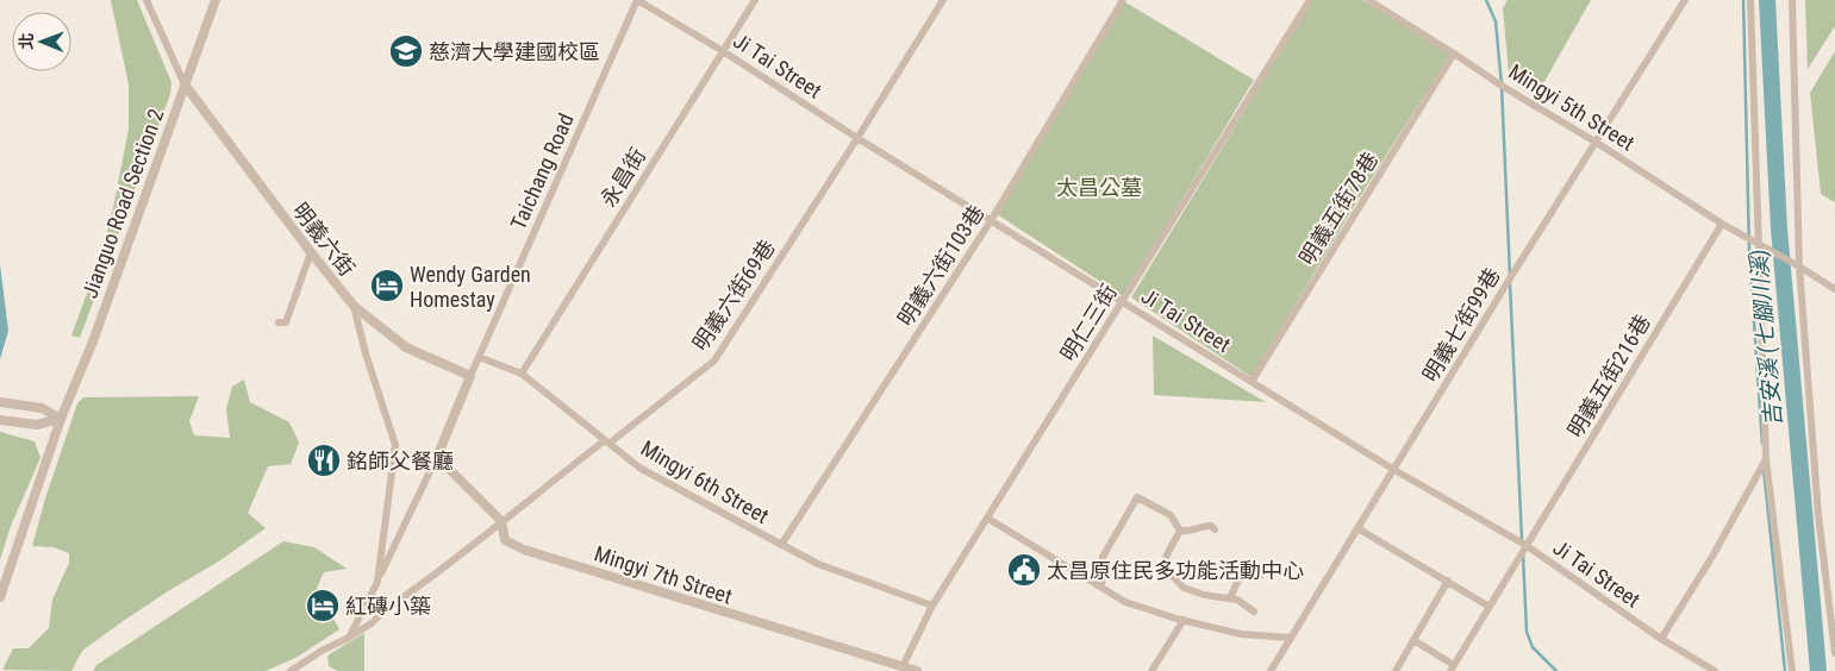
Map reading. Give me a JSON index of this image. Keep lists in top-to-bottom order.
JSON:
{
  "streets": {
    "street": [
      "Ji Tai Street",
      "Mingyi 5th Street",
      "Taichang Road",
      "永昌街",
      "Jianguo Road Section 2",
      "明義五街78巷",
      "明義六街",
      "明義六街103巷",
      "明義六街69巷",
      "明仁三街",
      "明義七街99巷",
      "明義五街216巷",
      "Mingyi 6th Street",
      "Mingyi 7th Street"
    ]
  },
  "crossings": [
    ["Ji Tai Street", "Taichang Road"],
    ["Ji Tai Street", "永昌街"],
    ["Ji Tai Street", "明義五街78巷"],
    ["Ji Tai Street", "明義六街103巷"],
    ["Ji Tai Street", "明義六街69巷"],
    ["Ji Tai Street", "明仁三街"],
    ["Ji Tai Street", "明義七街99巷"],
    ["Ji Tai Street", "明義五街216巷"],
    ["Mingyi 5th Street", "明義五街78巷"],
    ["Mingyi 5th Street", "明義七街99巷"],
    ["Mingyi 5th Street", "明義五街216巷"],
    ["Taichang Road", "明義六街"],
    ["Taichang Road", "Mingyi 6th Street"],
    ["Taichang Road", "Mingyi 7th Street"],
    ["永昌街", "Mingyi 6th Street"],
    ["Jianguo Road Section 2", "明義六街"],
    ["明義六街103巷", "Mingyi 6th Street"],
    ["明義六街69巷", "Mingyi 6th Street"],
    ["明義六街69巷", "Mingyi 7th Street"],
    ["明仁三街", "Mingyi 6th Street"],
    ["明仁三街", "Mingyi 7th Street"]
  ],
  "water": ["吉安溪 (七腳川溪)"],
  "parks": ["太昌公墓"],
  "places": {
    "school or university": ["慈濟大學建國校區"],
    "hotel": ["Wendy Garden Homestay", "紅磚小築"],
    "restaurant": ["銘師父餐廳"],
    "public building": ["太昌原住民多功能活動中心"]
  },
  "north": "left"
}
